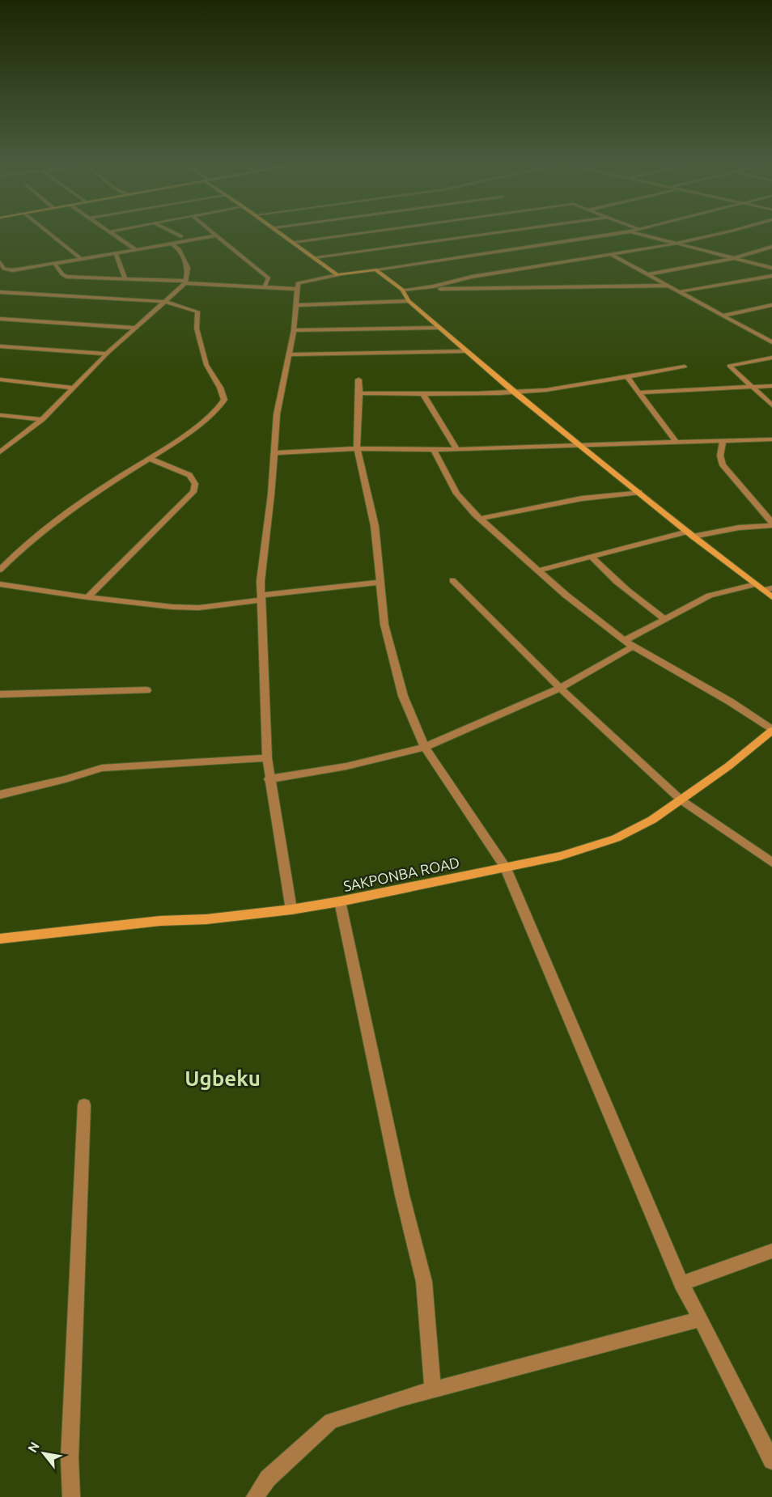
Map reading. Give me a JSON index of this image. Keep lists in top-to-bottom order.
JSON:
{
  "streets": {
    "street": ["SAKPONBA ROAD"]
  },
  "districts": ["Ugbeku"],
  "north": "top left"
}
